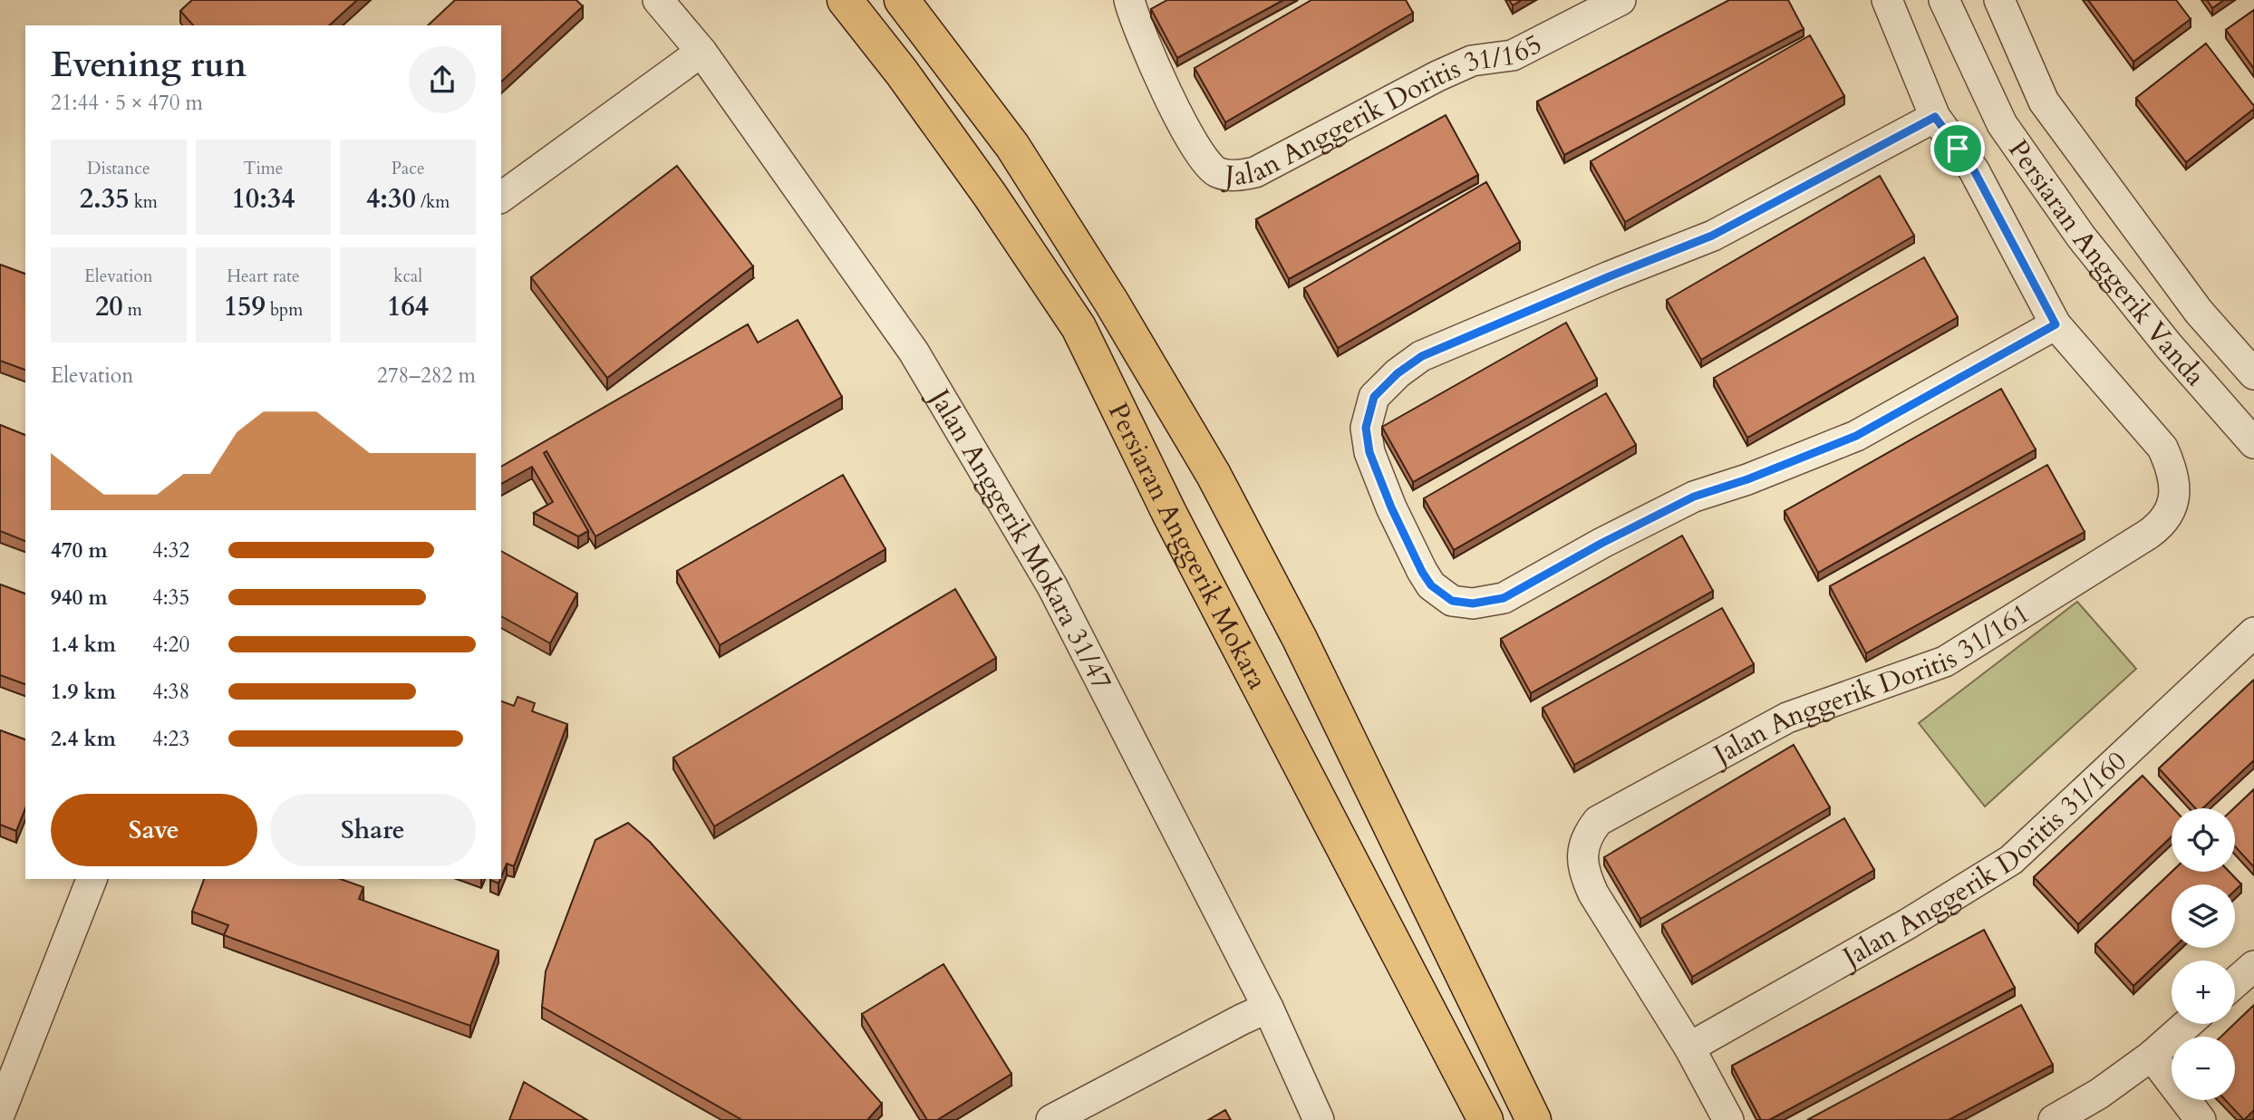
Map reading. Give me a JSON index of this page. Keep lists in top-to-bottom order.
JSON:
{
  "streets": {
    "main road": ["Persiaran Anggerik Mokara"],
    "street": [
      "Jalan Anggerik Doritis 31/165",
      "Persiaran Anggerik Vanda",
      "Jalan Anggerik Mokara 31/47",
      "Jalan Anggerik Doritis 31/161",
      "Jalan Anggerik Doritis 31/160"
    ]
  },
  "crossings": [
    ["Jalan Anggerik Doritis 31/161", "Jalan Anggerik Doritis 31/160"]
  ],
  "page": {
    "heading": ["Evening run", "21:44 · 5 × 470 m"],
    "stats": [
      ["Distance", "2.35 km"],
      ["Time", "10:34"],
      ["Pace", "4:30 /km"],
      ["Elevation", "20 m"],
      ["Heart rate", "159 bpm"],
      ["kcal", "164"]
    ],
    "chart": ["Elevation", "278–282 m"],
    "list": [
      {
        "name": "470 m",
        "note": "4:32"
      },
      {
        "name": "940 m",
        "note": "4:35"
      },
      {
        "name": "1.4 km",
        "note": "4:20"
      },
      {
        "name": "1.9 km",
        "note": "4:38"
      },
      {
        "name": "2.4 km",
        "note": "4:23"
      }
    ],
    "buttons": ["Save", "Share"],
    "map_buttons": ["+", "−"]
  }
}
